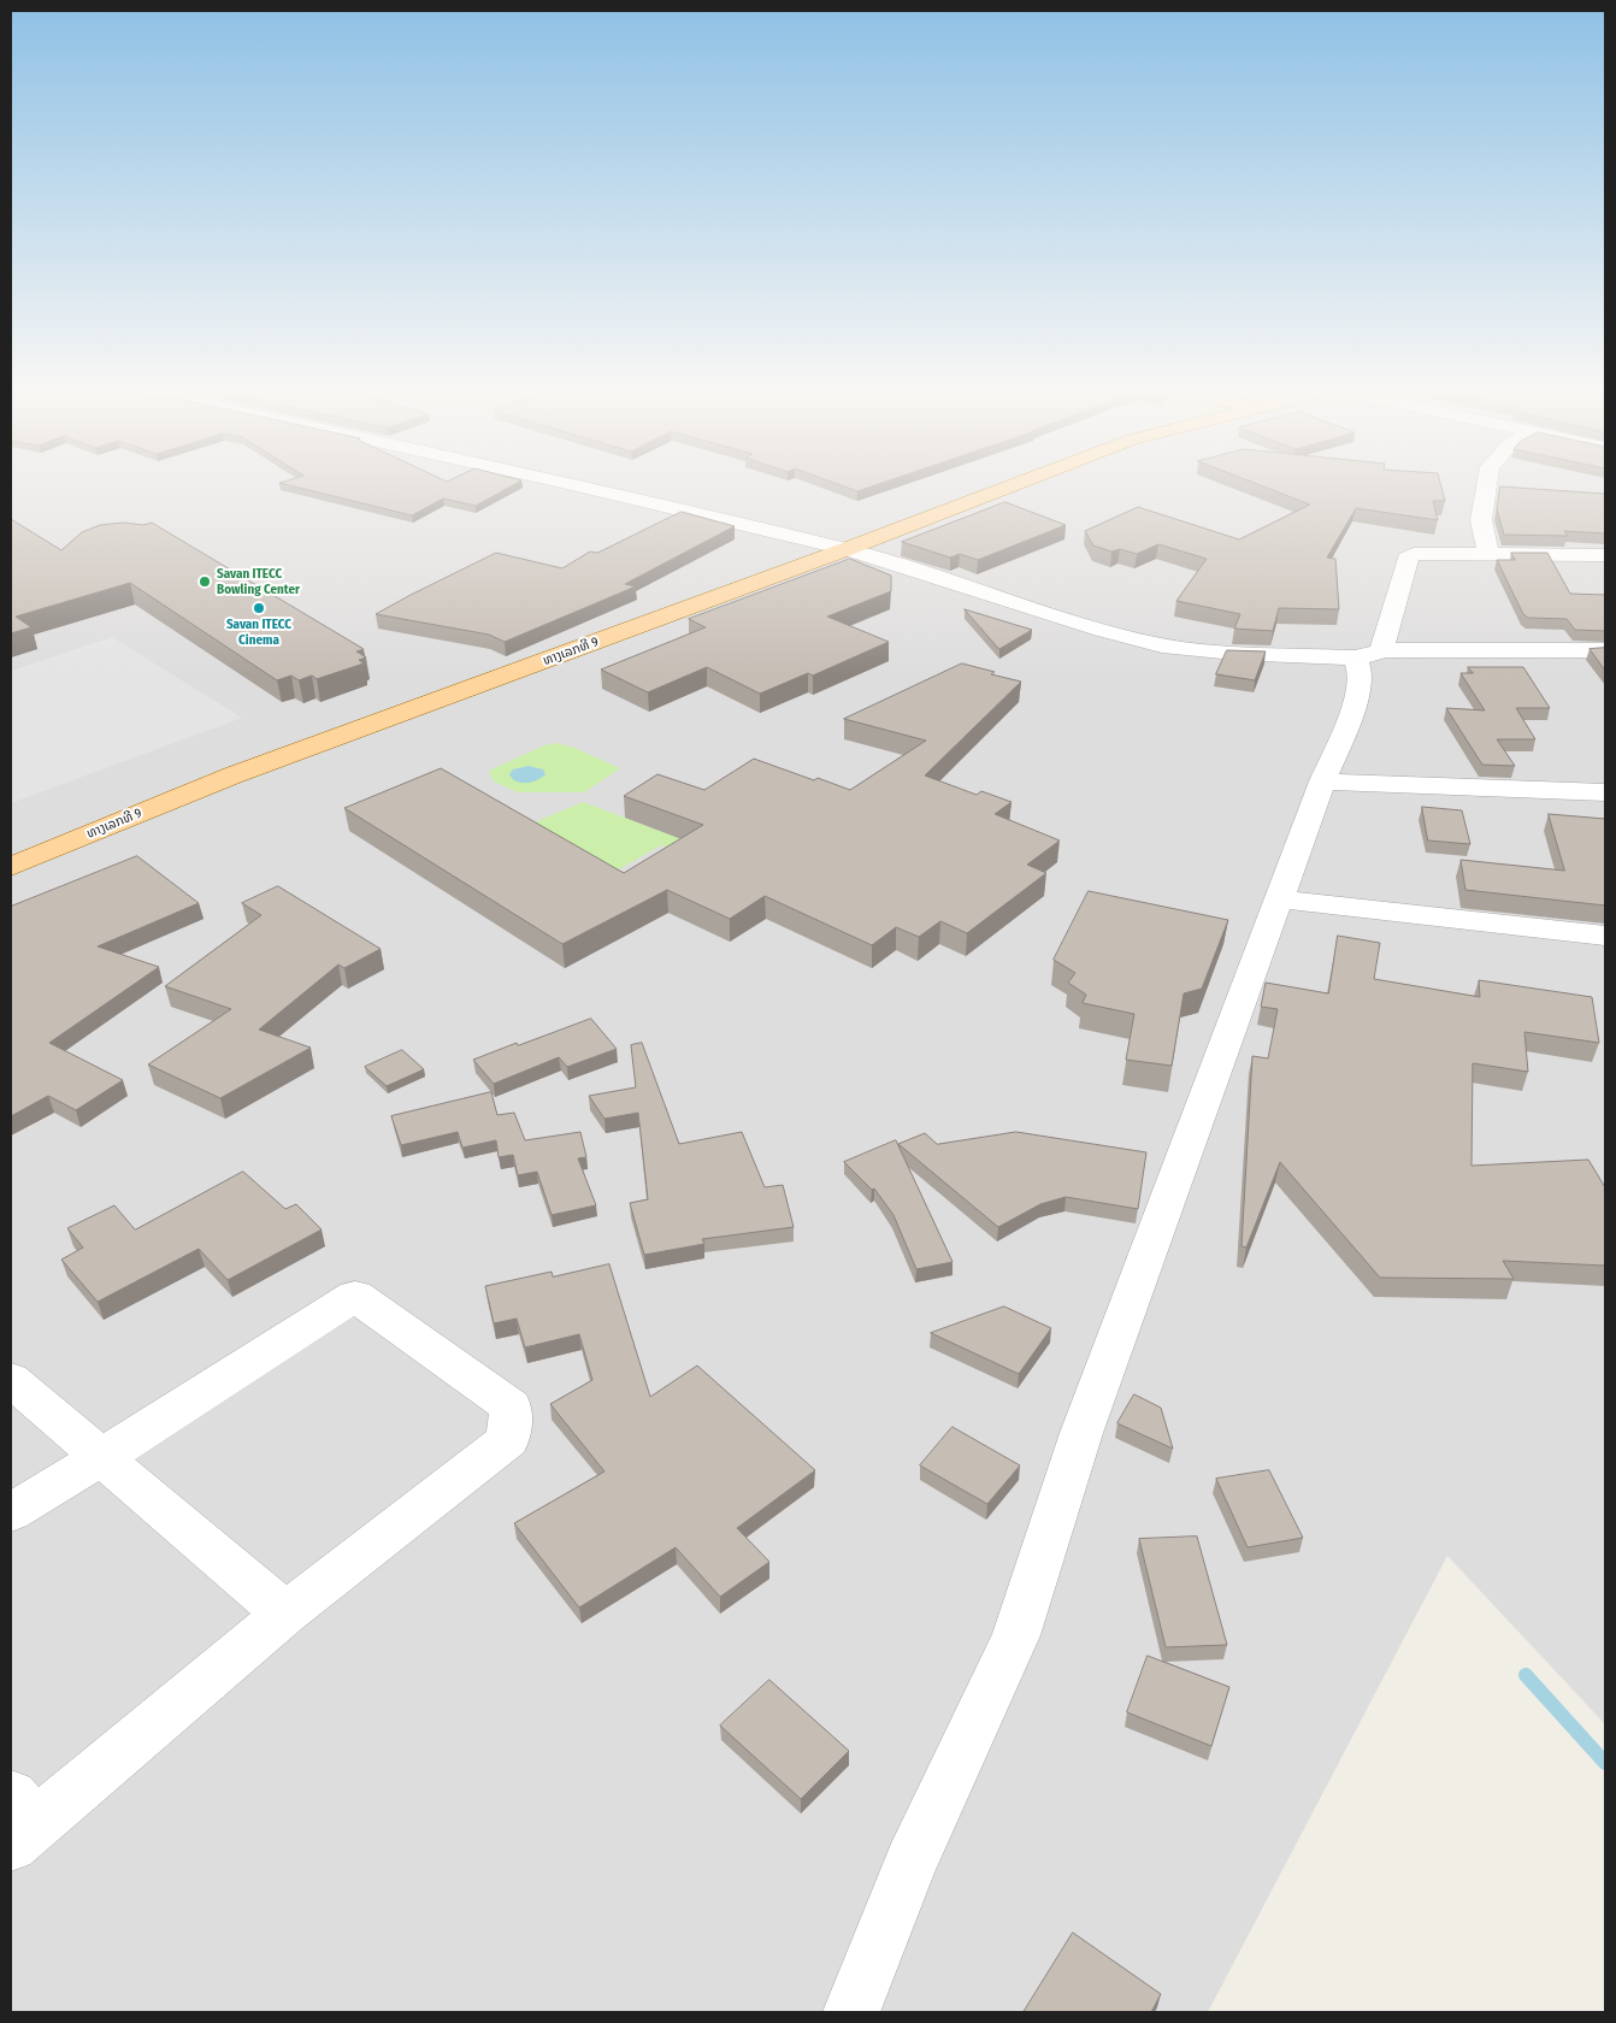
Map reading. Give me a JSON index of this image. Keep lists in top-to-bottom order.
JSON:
{
  "streets": {
    "main road": ["ທາງເລກທີ 9"]
  },
  "places": ["Savan ITECC Bowling Center", "Savan ITECC Cinema"]
}
